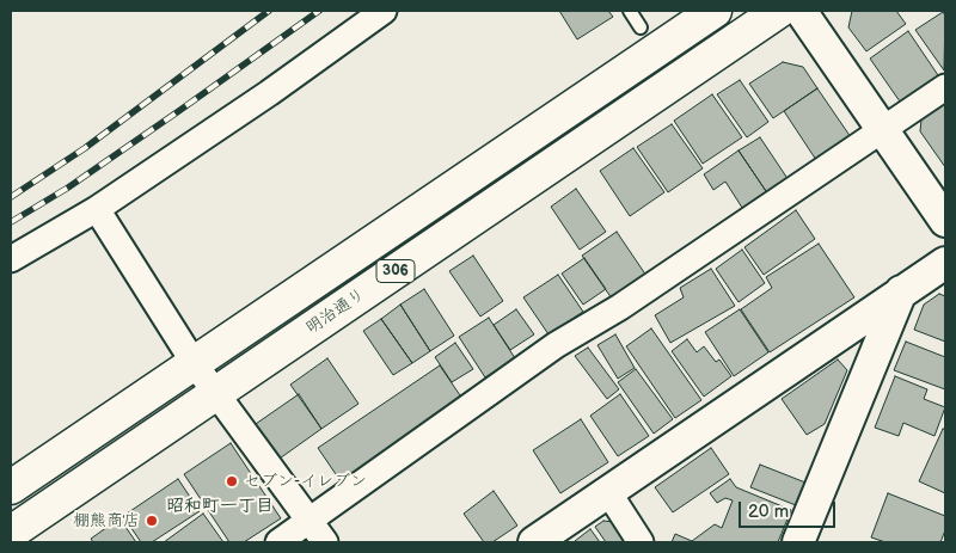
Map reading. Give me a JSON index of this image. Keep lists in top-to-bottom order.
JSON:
{
  "streets": {
    "main road": ["306", "明治通り"]
  },
  "districts": ["昭和町一丁目"],
  "places": ["セブン-イレブン", "棚熊商店"],
  "scale_bar": "20 m"
}
